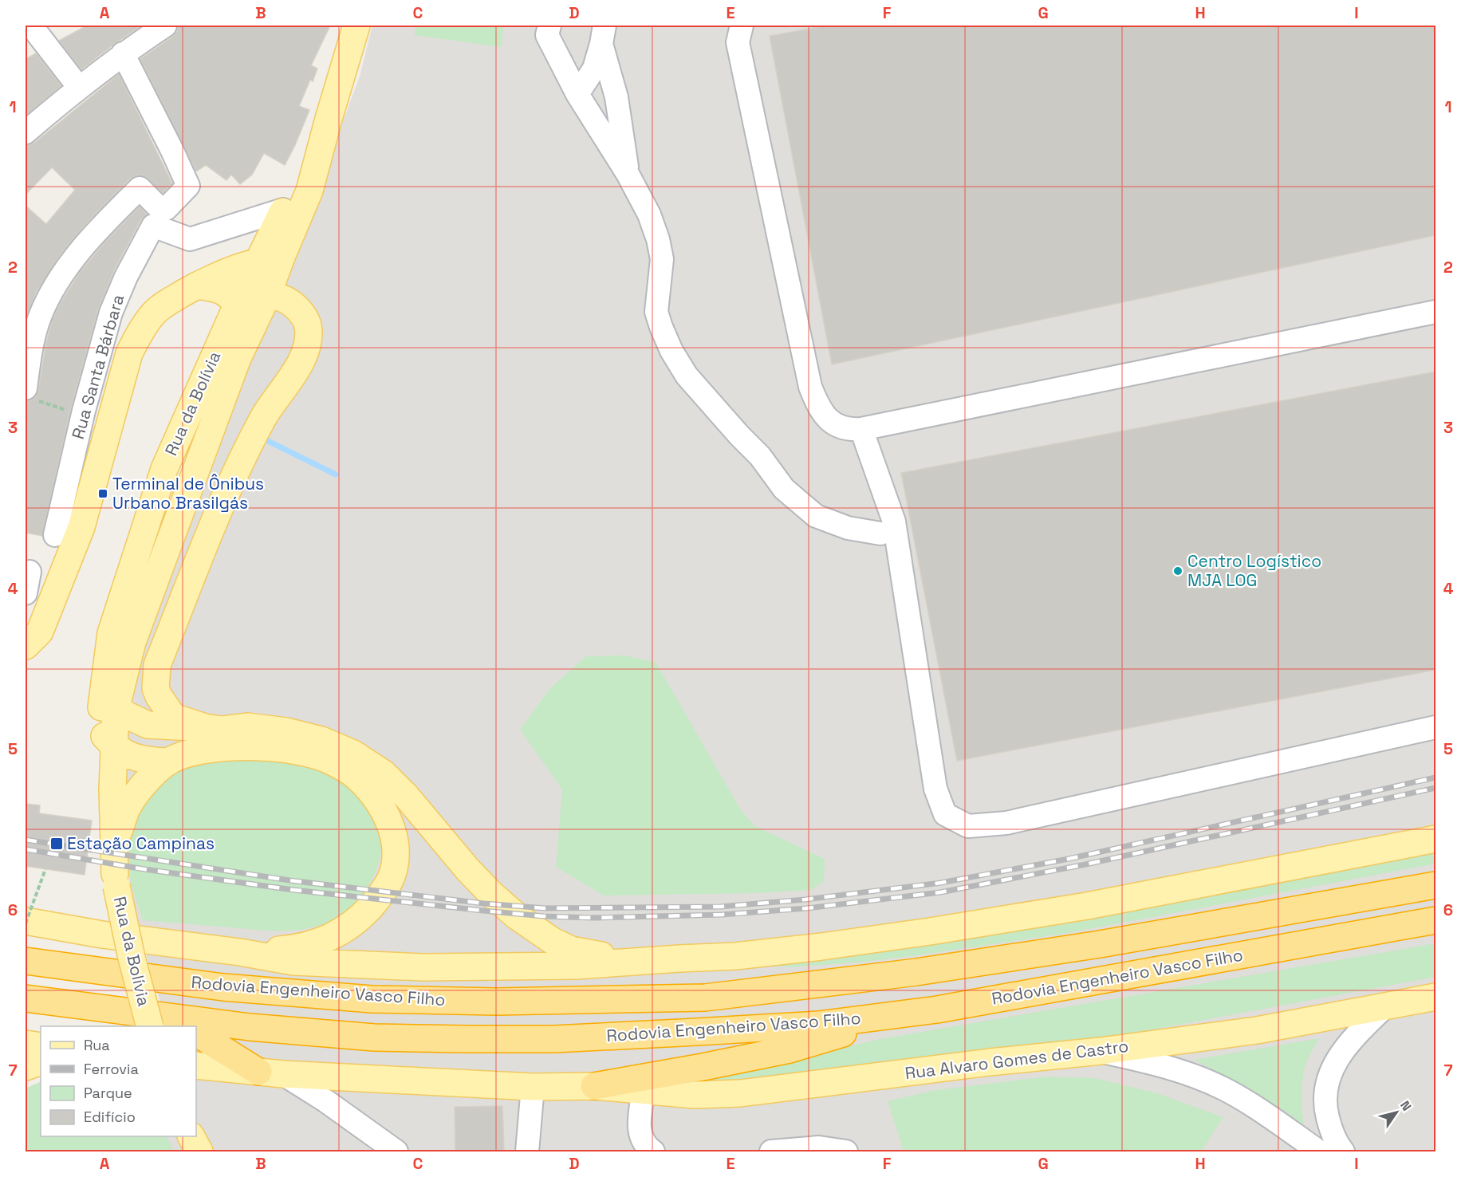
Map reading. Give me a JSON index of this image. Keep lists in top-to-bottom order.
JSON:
{
  "streets": {
    "highway": ["Rodovia Engenheiro Vasco Filho"],
    "main road": ["Rua da Bolívia", "Rua Alvaro Gomes de Castro"],
    "street": ["Rua Santa Bárbara"]
  },
  "crossings": [
    ["Rua Santa Bárbara", "Rua da Bolívia"],
    ["Rua da Bolívia", "Rodovia Engenheiro Vasco Filho"]
  ],
  "places": {
    "transit": ["Terminal de Ônibus Urbano Brasilgás", "Estação Campinas"],
    "other": ["Centro Logístico MJA LOG"]
  },
  "legend": [
    "Rua",
    "Ferrovia",
    "Parque",
    "Edifício"
  ],
  "north": "top right",
  "grid": {
    "columns": [
      "A",
      "B",
      "C",
      "D",
      "E",
      "F",
      "G",
      "H",
      "I"
    ],
    "rows": [
      "1",
      "2",
      "3",
      "4",
      "5",
      "6",
      "7"
    ]
  }
}
